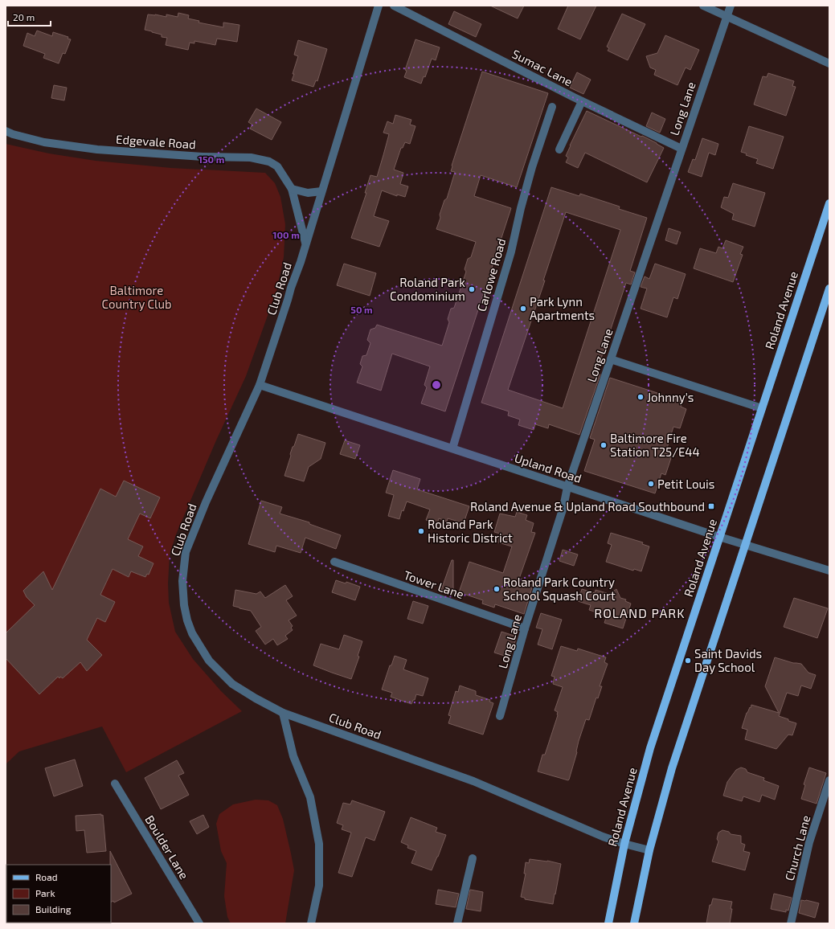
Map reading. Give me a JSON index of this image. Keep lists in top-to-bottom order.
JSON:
{
  "streets": {
    "main road": ["Roland Avenue"],
    "street": [
      "Sumac Lane",
      "Long Lane",
      "Edgevale Road",
      "Carlowe Road",
      "Club Road",
      "Upland Road",
      "Tower Lane",
      "Boulder Lane",
      "Church Lane"
    ]
  },
  "crossings": [
    ["Sumac Lane", "Long Lane"],
    ["Long Lane", "Upland Road"],
    ["Long Lane", "Tower Lane"],
    ["Edgevale Road", "Club Road"],
    ["Carlowe Road", "Upland Road"],
    ["Club Road", "Roland Avenue"],
    ["Club Road", "Upland Road"],
    ["Roland Avenue", "Upland Road"]
  ],
  "districts": ["ROLAND PARK"],
  "parks": ["Baltimore Country Club"],
  "places": {
    "other": [
      "Roland Park Condominium",
      "Park Lynn Apartments",
      "Johnny's",
      "Baltimore Fire Station T25/E44",
      "Petit Louis",
      "Roland Park Historic District",
      "Roland Park Country School Squash Court",
      "Saint Davids Day School"
    ],
    "transit": ["Roland Avenue & Upland Road Southbound"]
  },
  "legend": ["Road", "Park", "Building"],
  "scale_bar": "20 m",
  "rings": ["150 m", "100 m", "50 m"]
}
